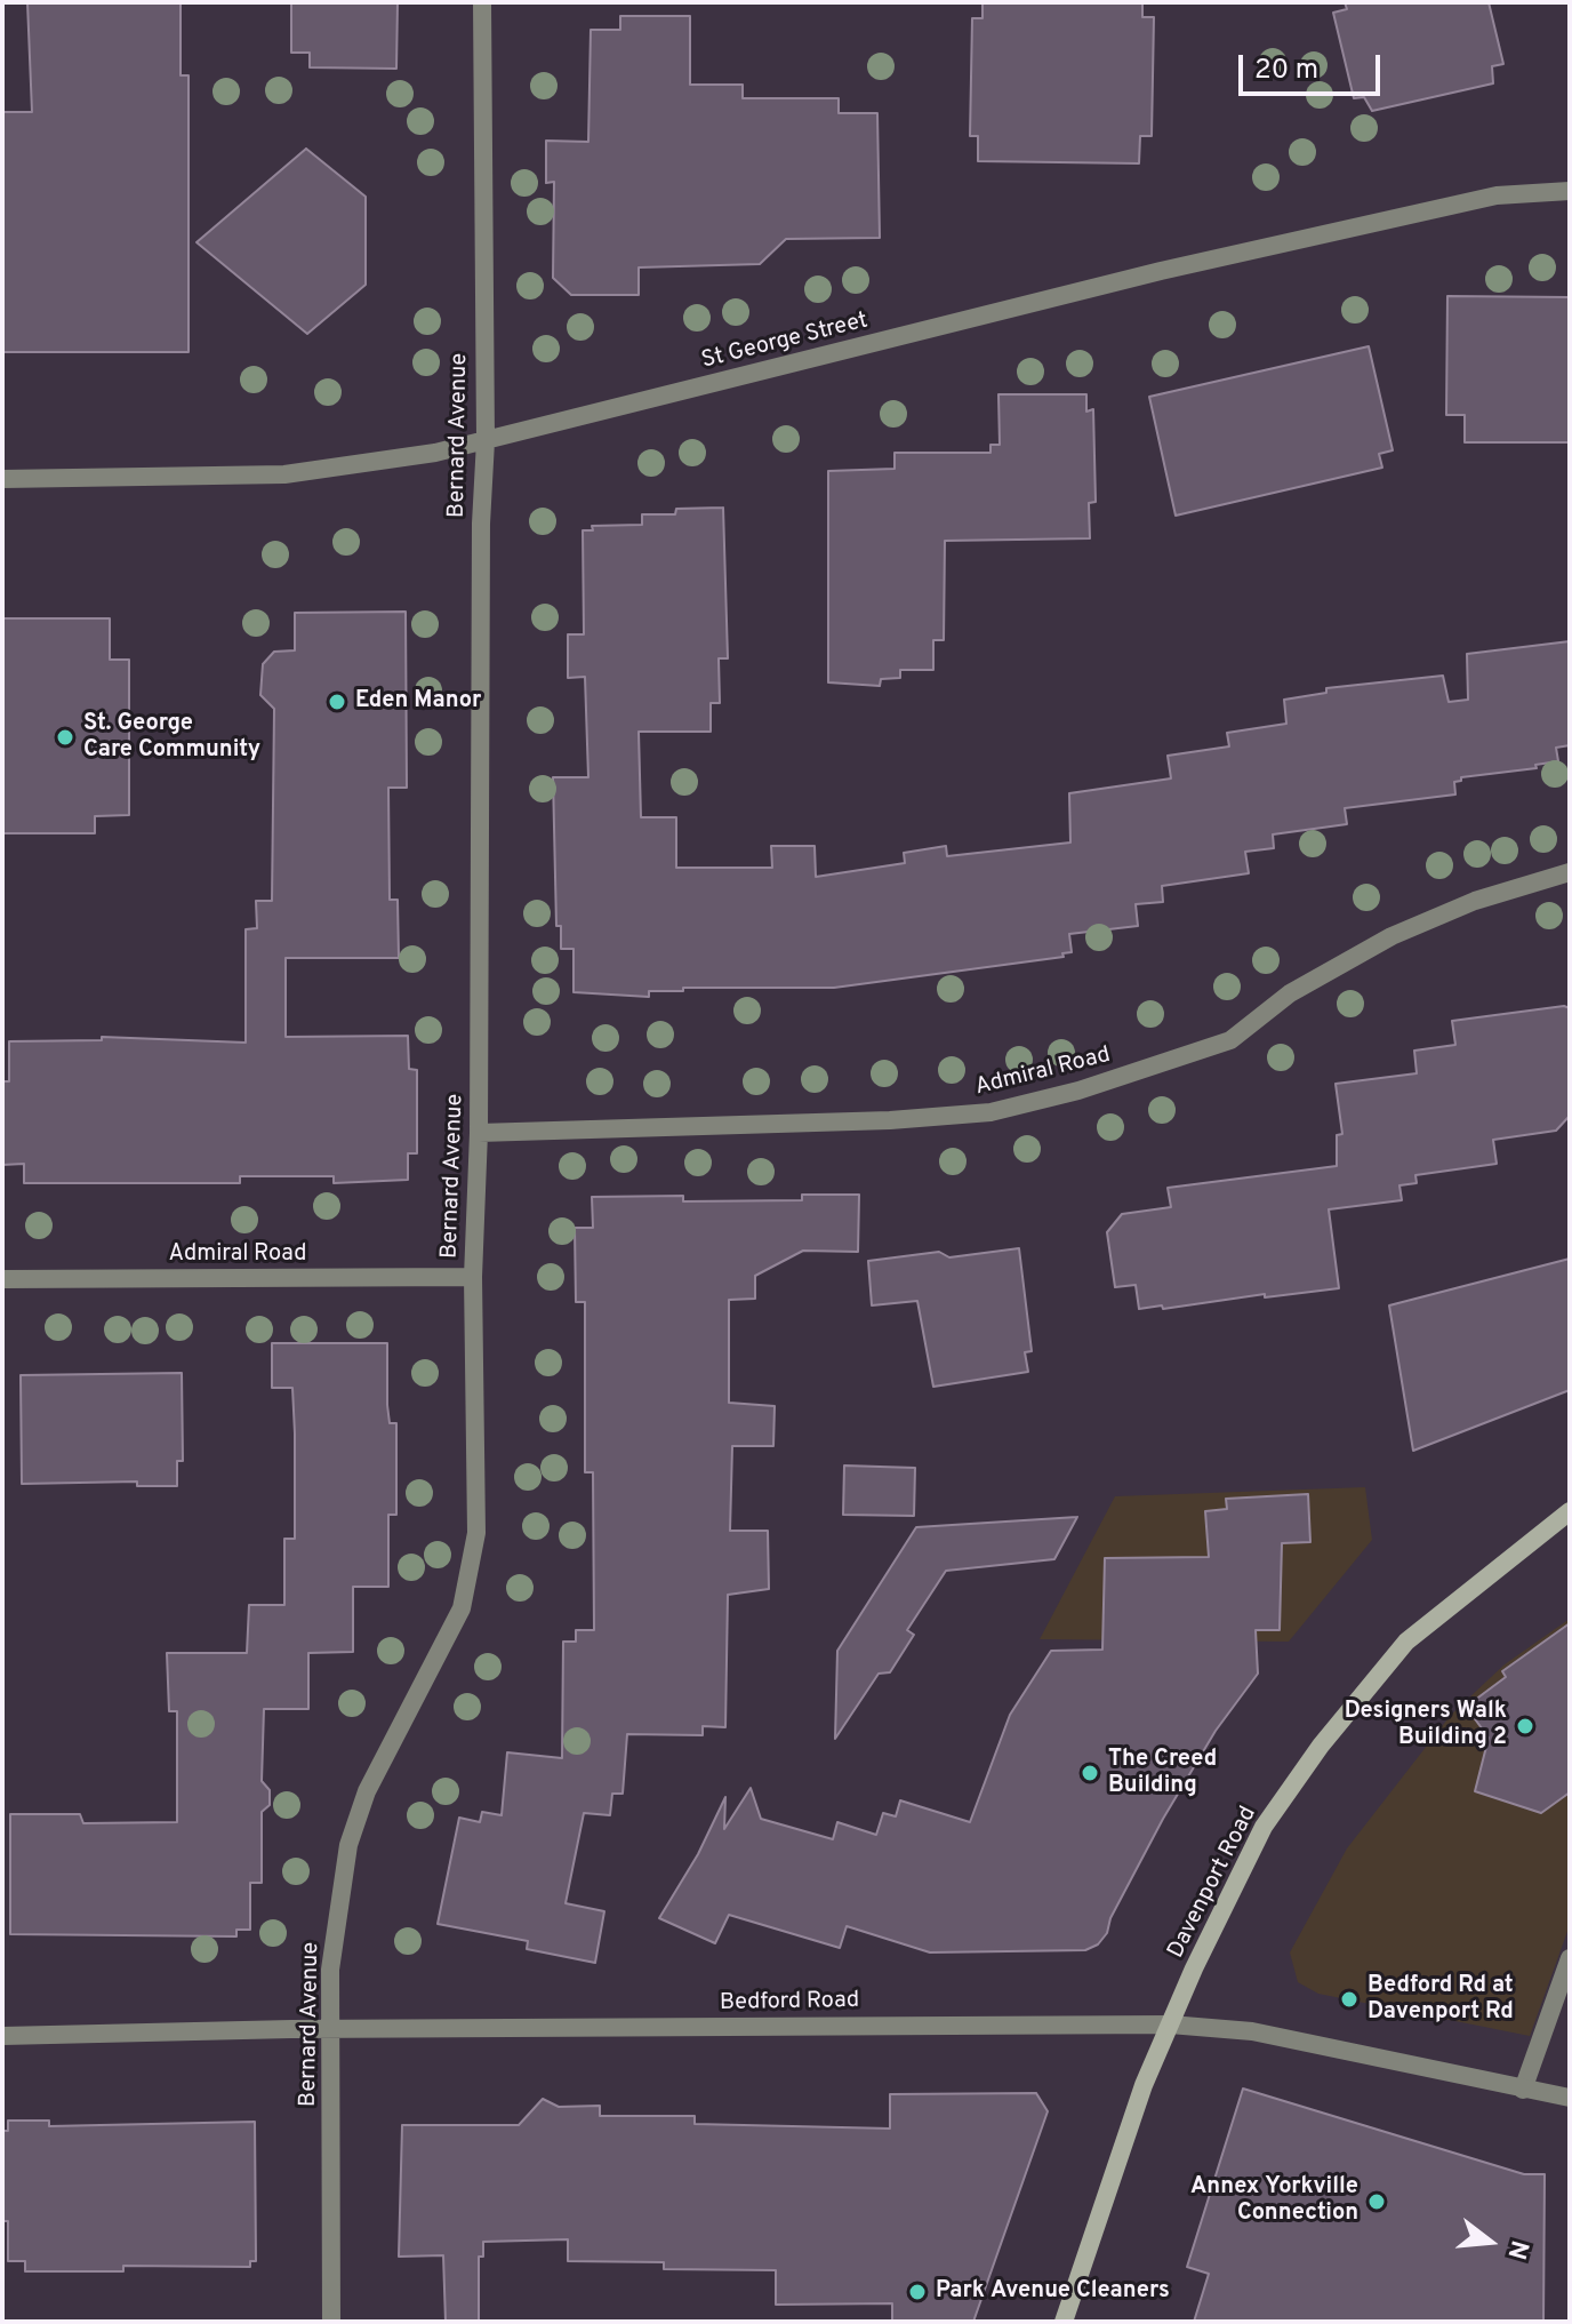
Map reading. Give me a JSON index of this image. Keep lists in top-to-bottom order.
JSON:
{
  "streets": {
    "main road": ["Davenport Road"],
    "street": [
      "St George Street",
      "Bernard Avenue",
      "Admiral Road",
      "Bedford Road"
    ]
  },
  "crossings": [
    ["St George Street", "Bernard Avenue"],
    ["Bernard Avenue", "Admiral Road"],
    ["Bernard Avenue", "Bedford Road"],
    ["Davenport Road", "Bedford Road"]
  ],
  "places": [
    "Eden Manor",
    "St. George Care Community",
    "Designers Walk Building 2",
    "The Creed Building",
    "Bedford Rd at Davenport Rd",
    "Annex Yorkville Connection",
    "Park Avenue Cleaners"
  ],
  "scale_bar": "20 m",
  "north": "right"
}
